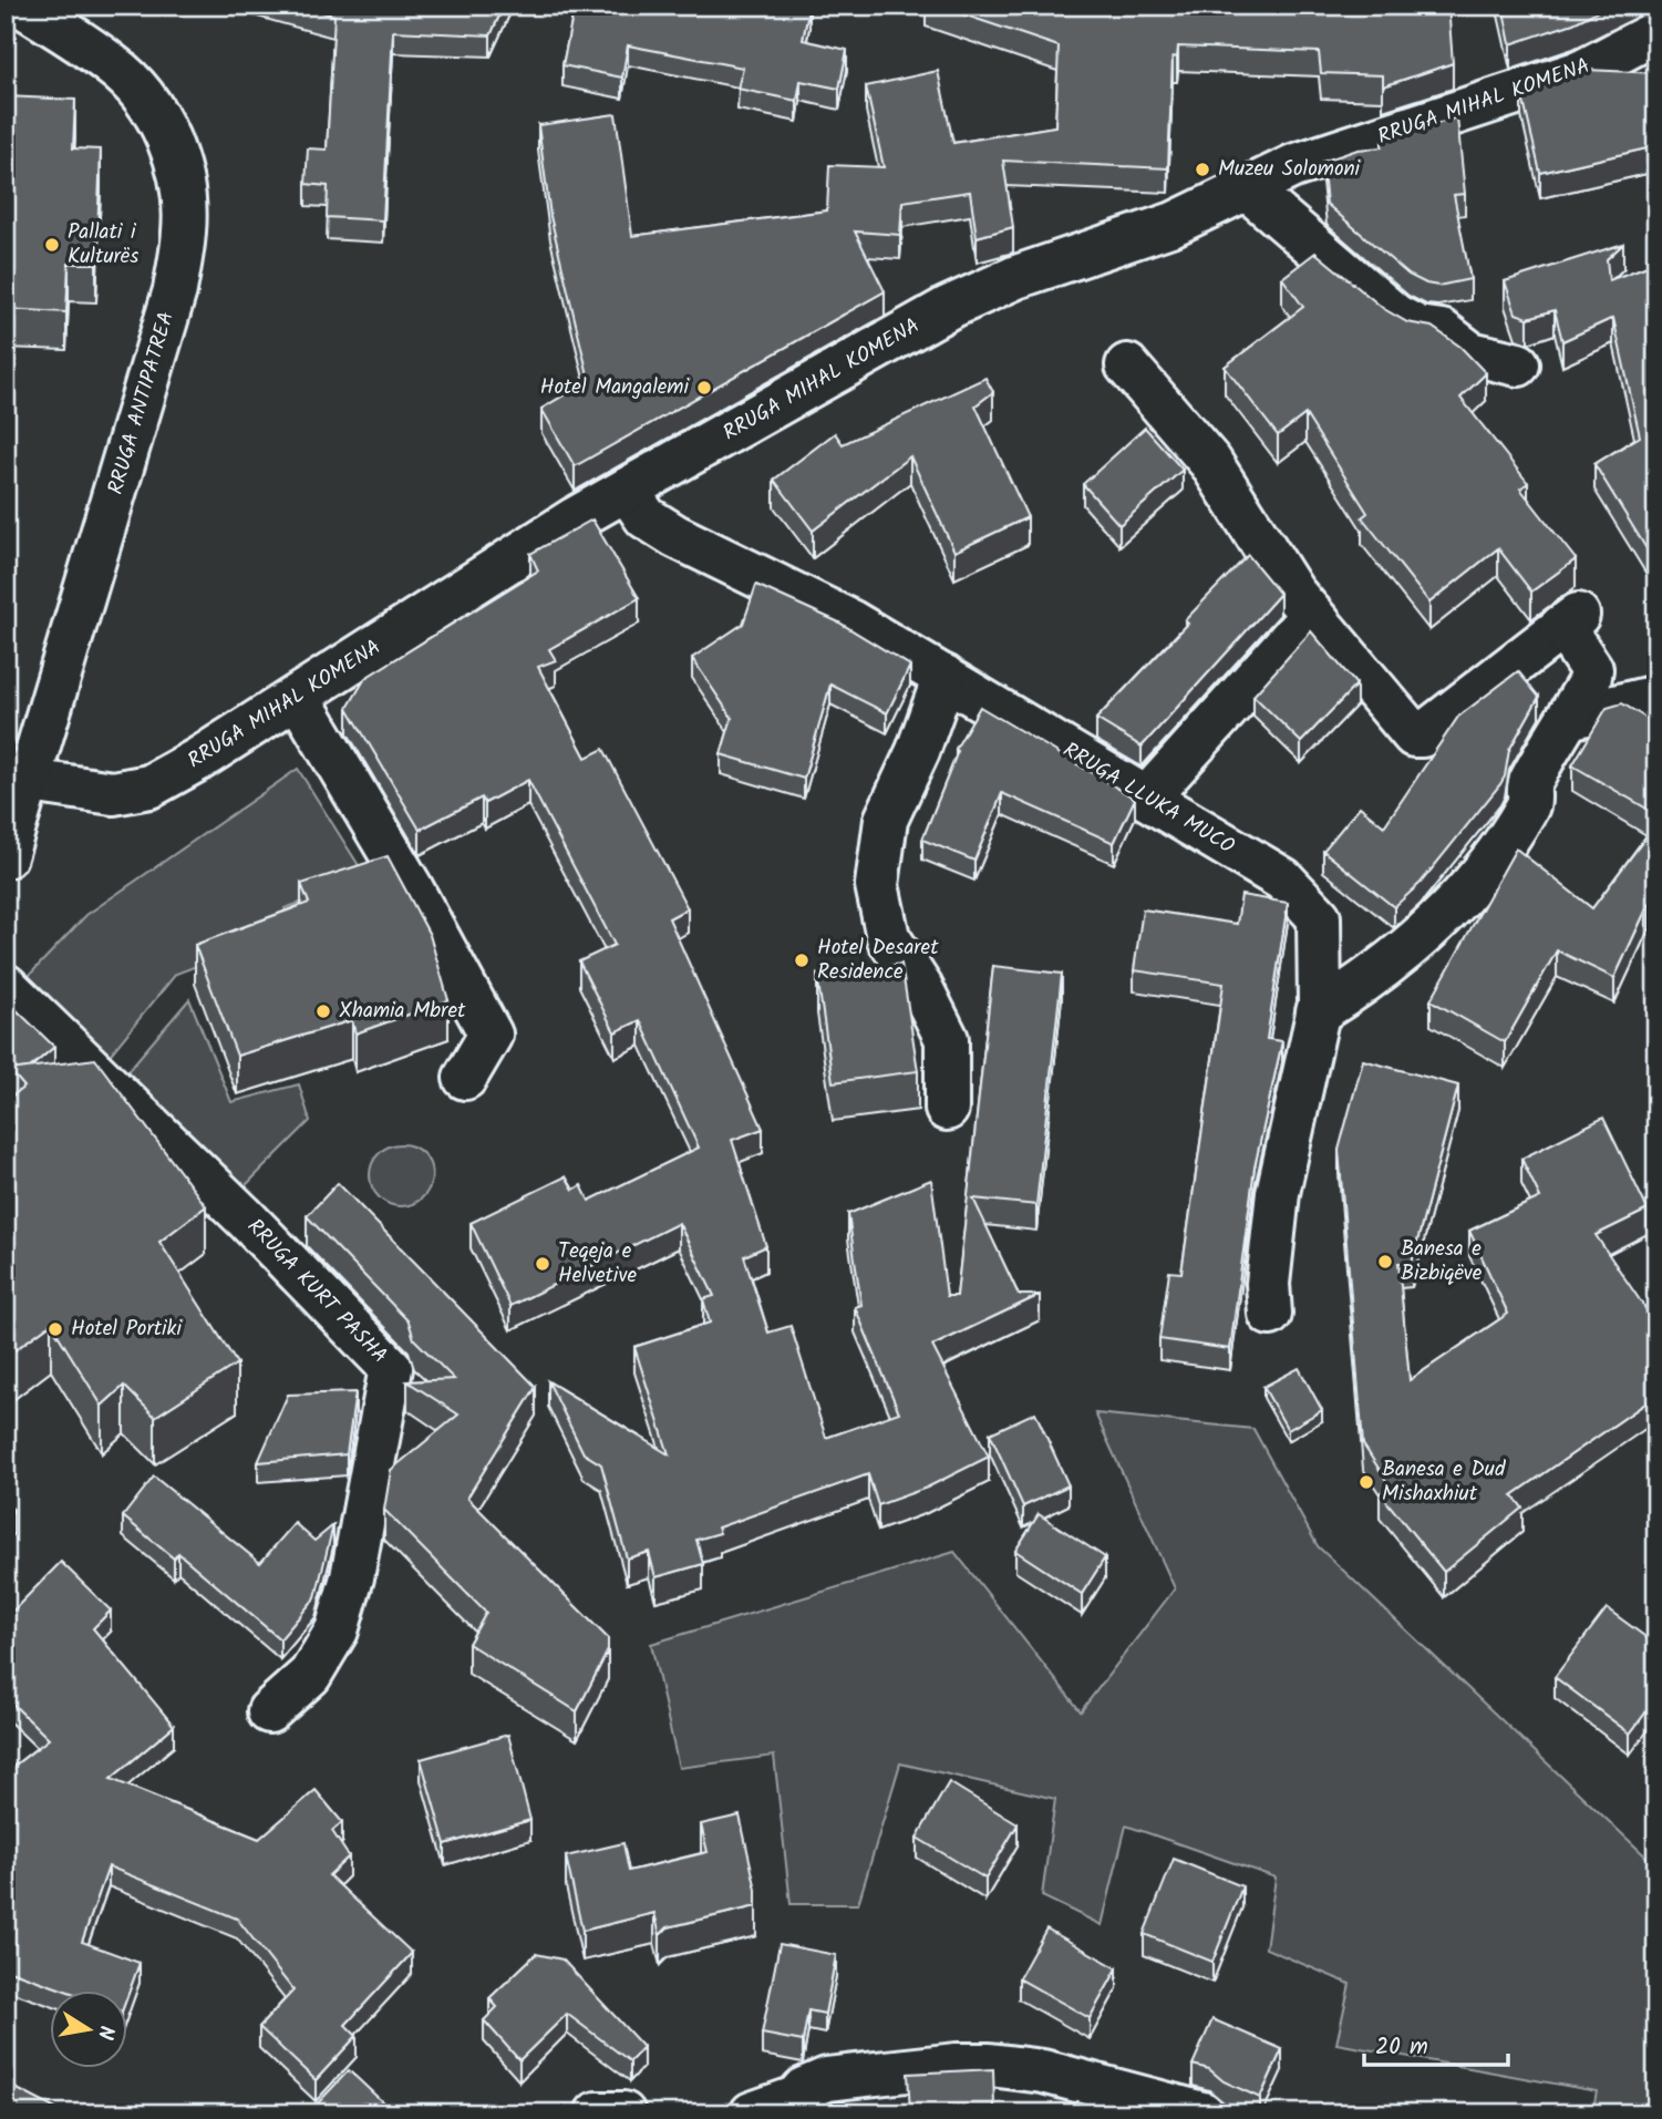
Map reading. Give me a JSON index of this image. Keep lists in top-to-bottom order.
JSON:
{
  "streets": {
    "street": [
      "RRUGA MIHAL KOMENA",
      "RRUGA ANTIPATREA",
      "RRUGA LLUKA MUCO",
      "RRUGA KURT PASHA"
    ]
  },
  "crossings": [
    ["RRUGA MIHAL KOMENA", "RRUGA ANTIPATREA"],
    ["RRUGA MIHAL KOMENA", "RRUGA LLUKA MUCO"]
  ],
  "places": [
    "Muzeu Solomoni",
    "Pallati i Kulturës",
    "Hotel Mangalemi",
    "Hotel Desaret Residence",
    "Xhamia Mbret",
    "Banesa e Bizbiqëve",
    "Teqeja e Helvetive",
    "Hotel Portiki",
    "Banesa e Dud Mishaxhiut"
  ],
  "scale_bar": "20 m",
  "north": "right"
}
